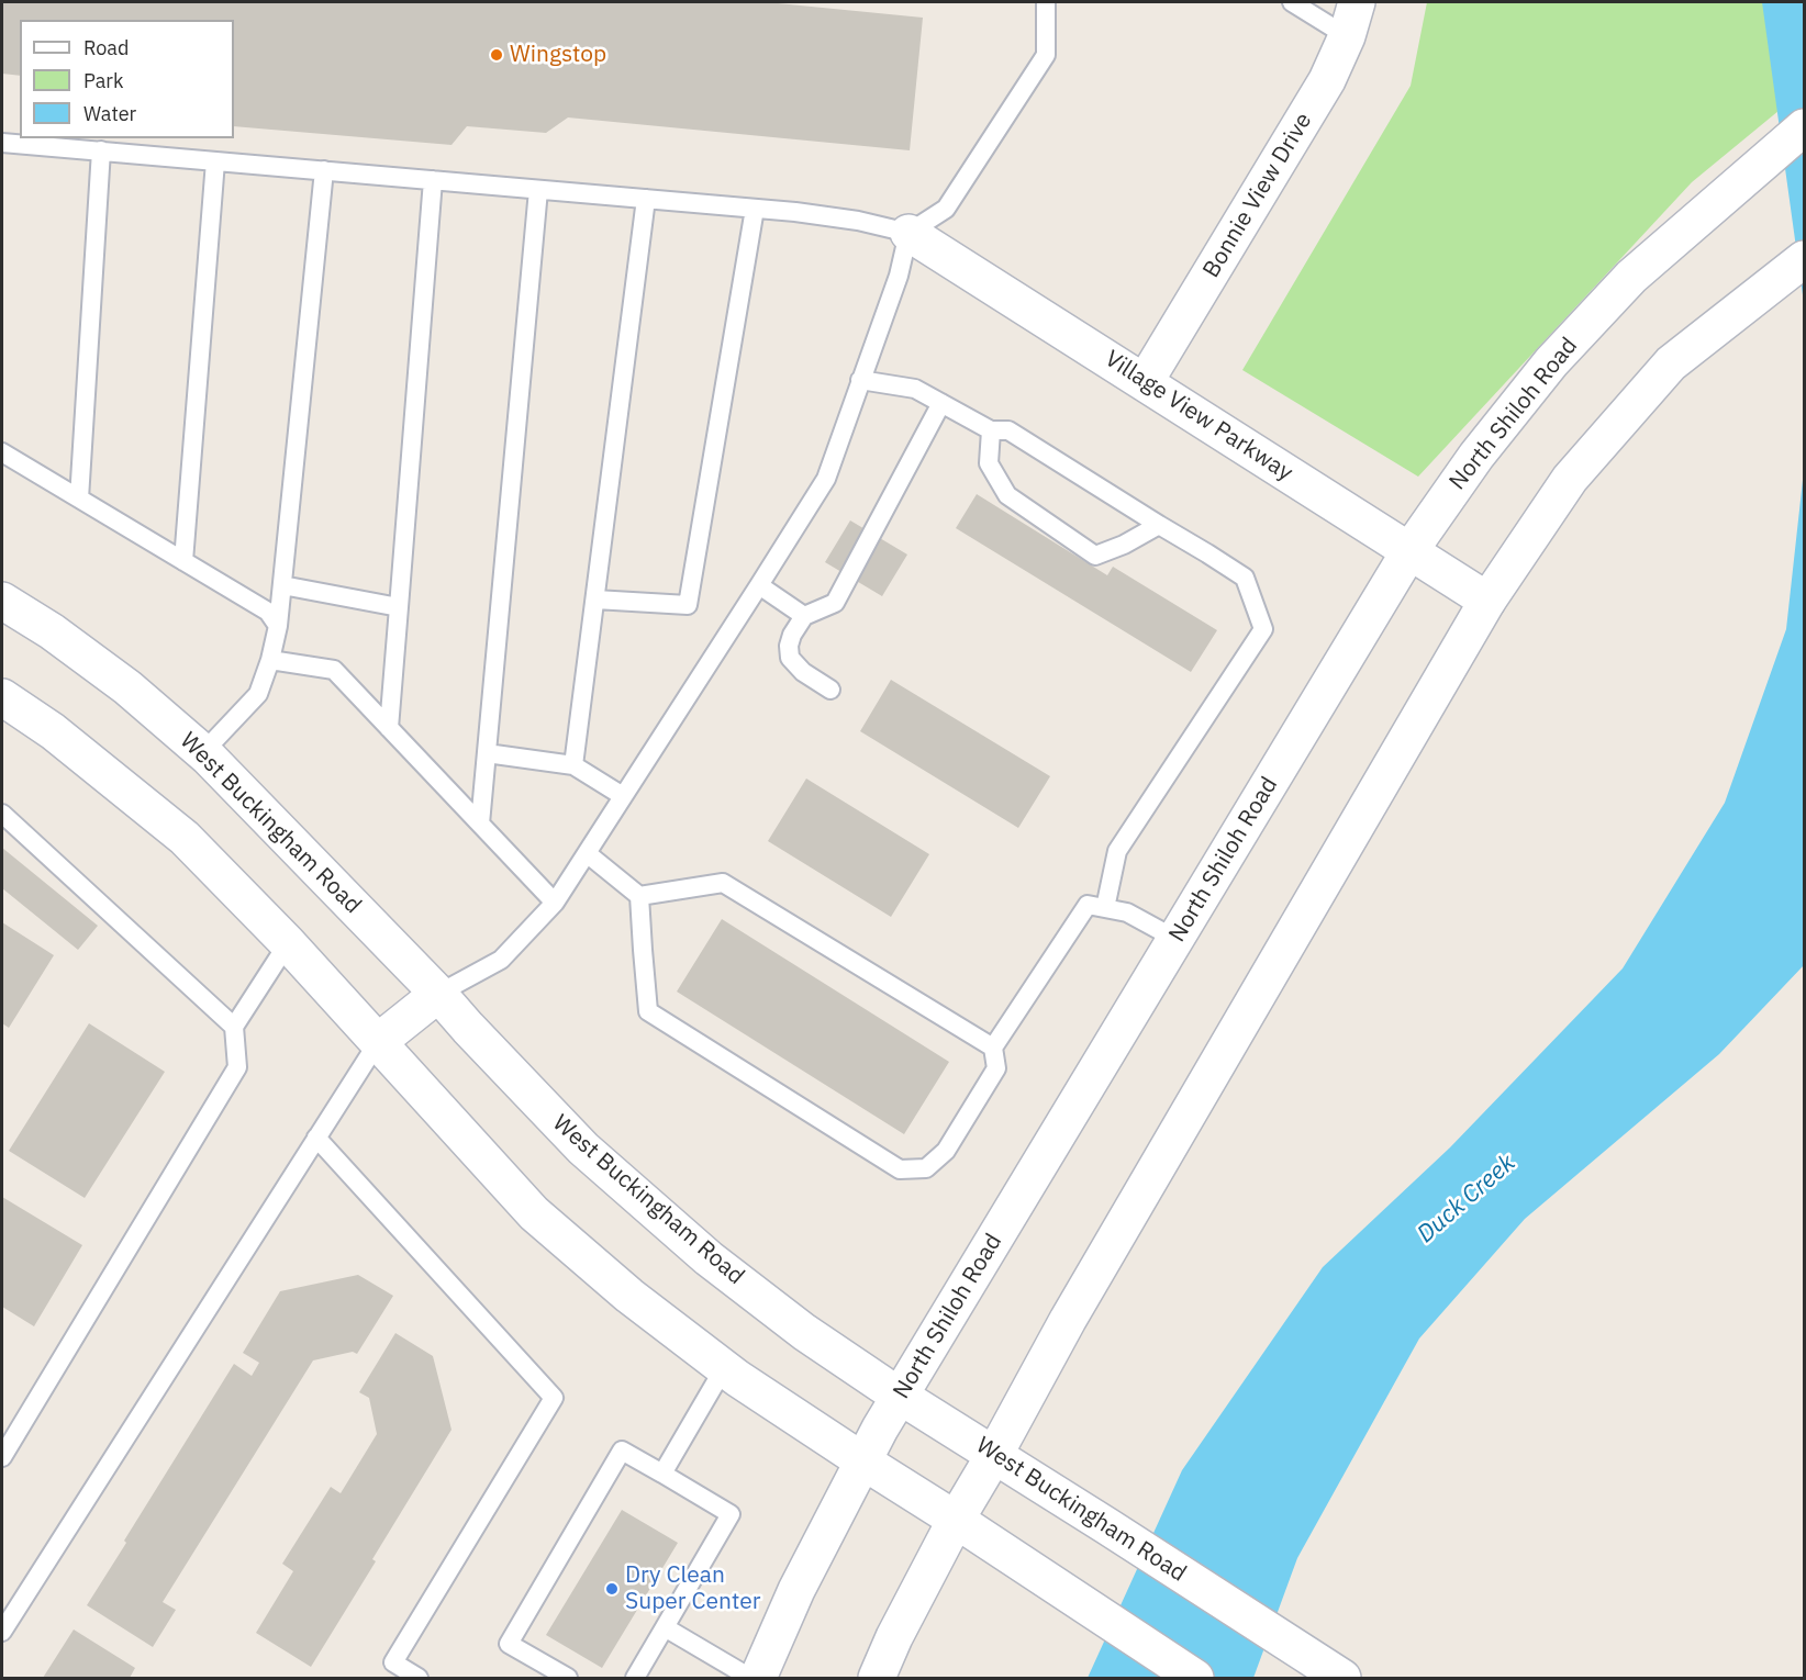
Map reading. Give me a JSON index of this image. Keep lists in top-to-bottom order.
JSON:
{
  "streets": {
    "main road": [
      "Bonnie View Drive",
      "North Shiloh Road",
      "Village View Parkway",
      "West Buckingham Road"
    ]
  },
  "crossings": [
    ["Bonnie View Drive", "Village View Parkway"],
    ["North Shiloh Road", "Village View Parkway"],
    ["North Shiloh Road", "West Buckingham Road"]
  ],
  "water": ["Duck Creek"],
  "places": ["Wingstop", "Dry Clean Super Center"],
  "legend": ["Road", "Park", "Water"]
}
